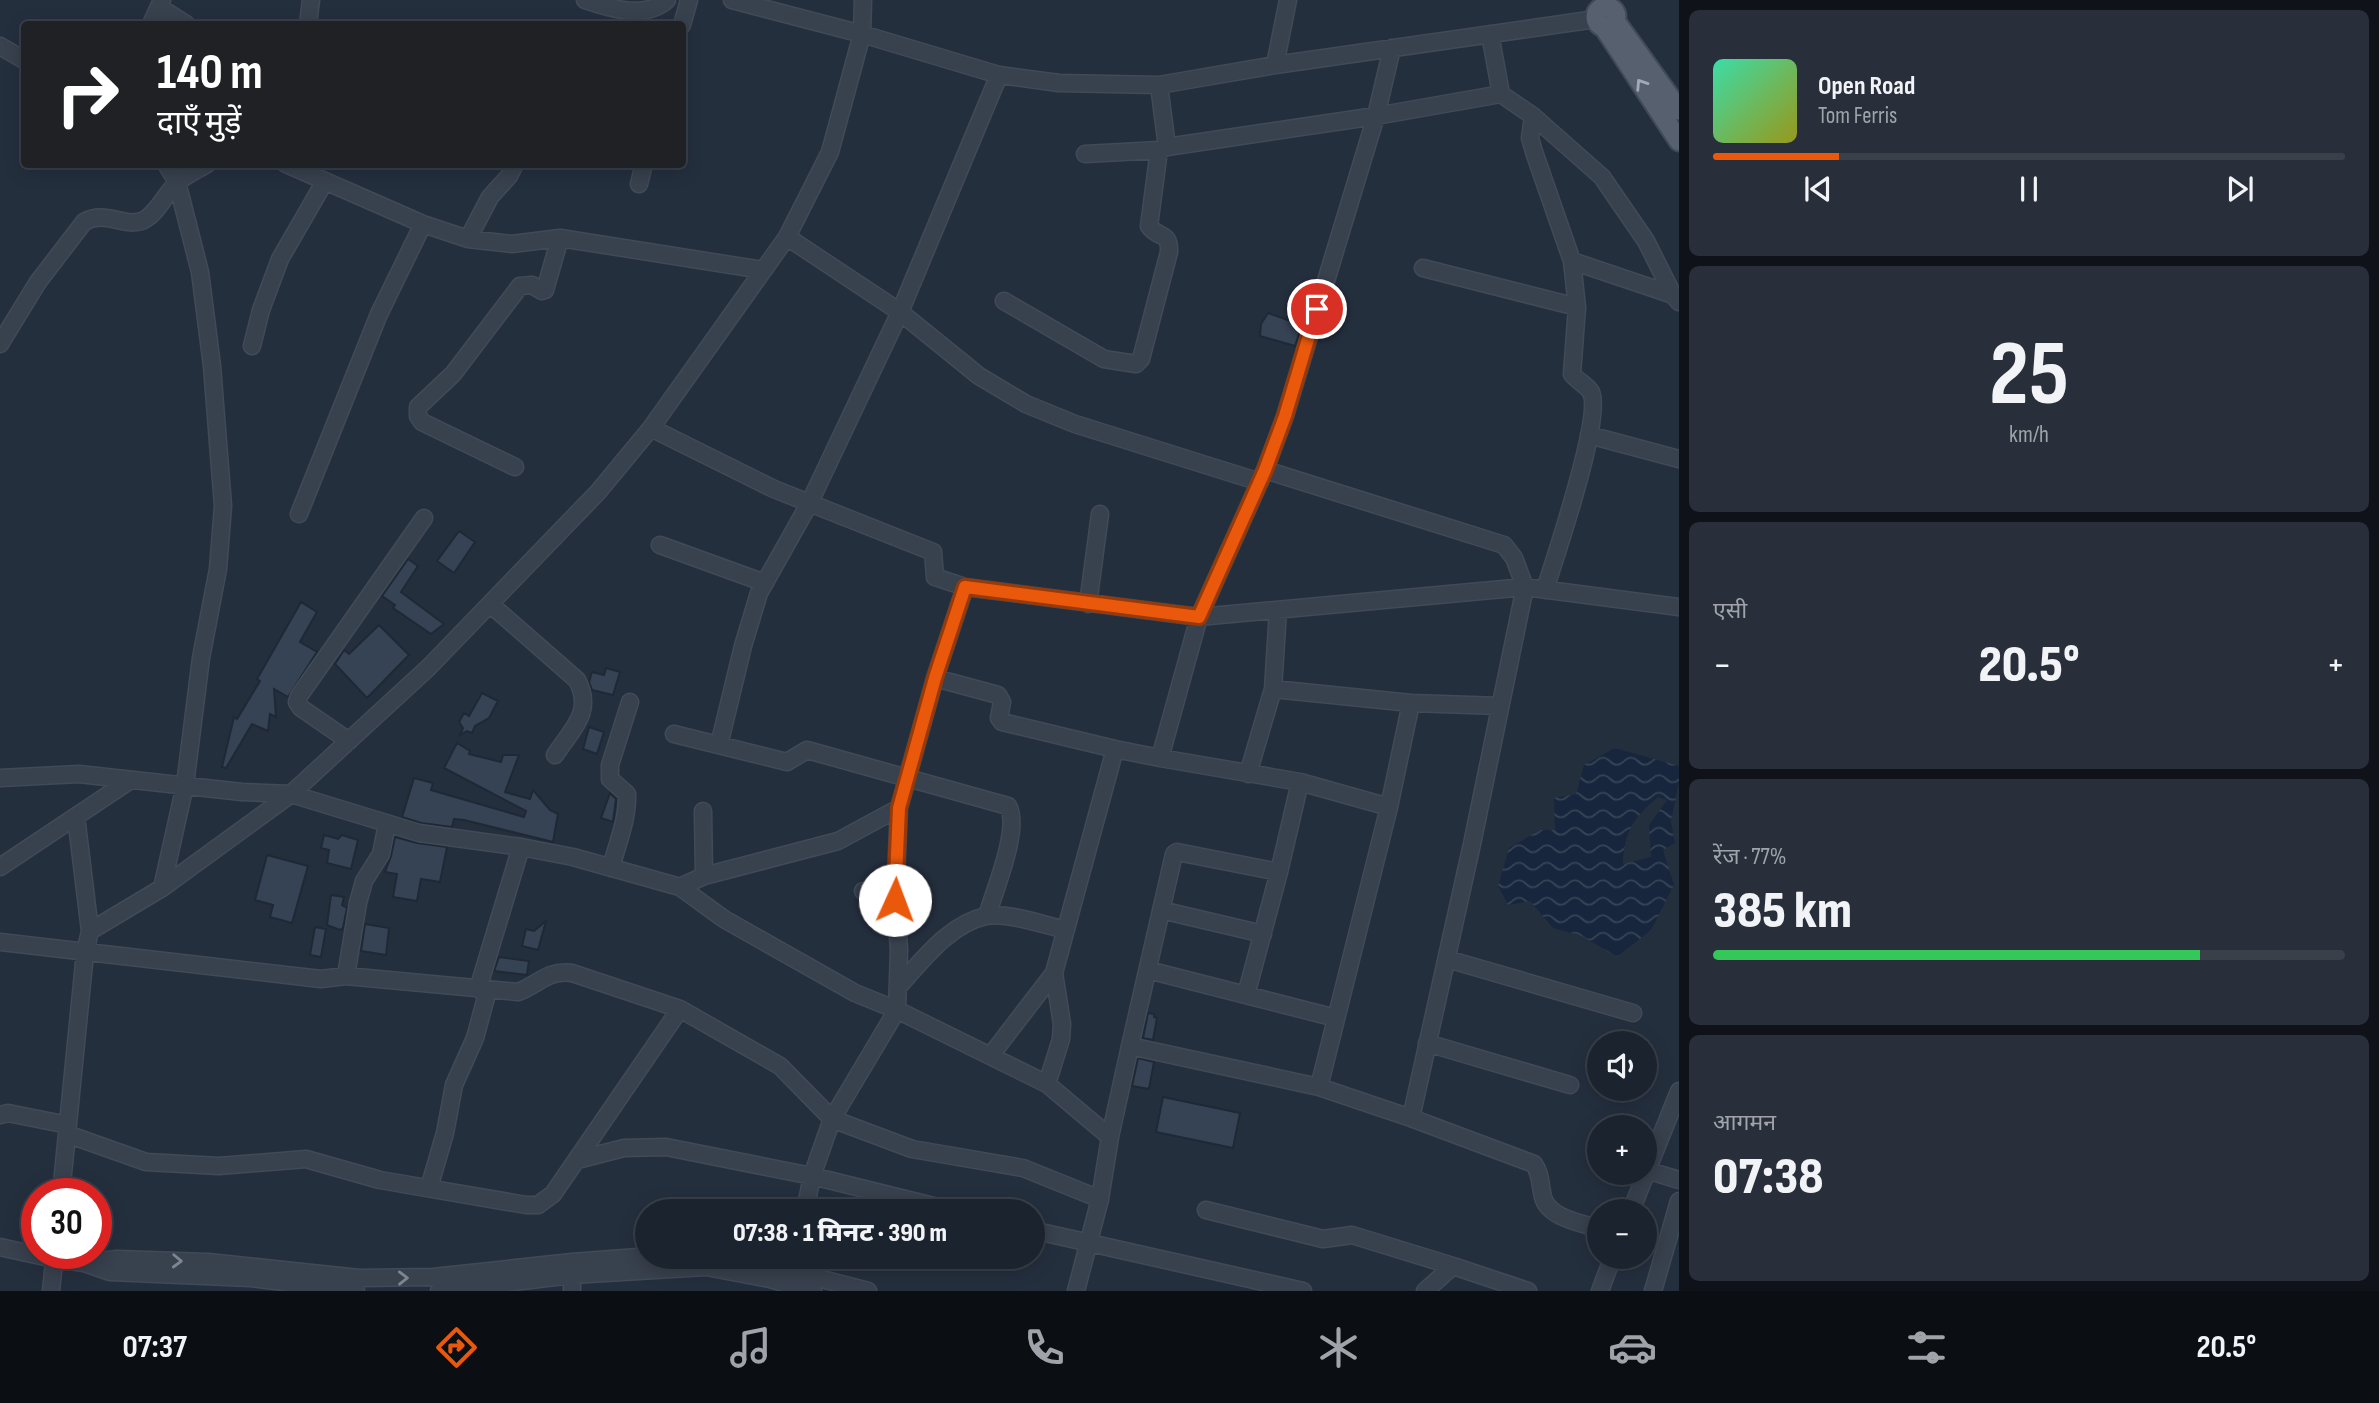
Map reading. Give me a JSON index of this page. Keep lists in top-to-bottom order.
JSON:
{
  "page": {
    "turn": ["140 m", "दाएँ मुड़ें"],
    "song": ["Open Road", "Tom Ferris"],
    "tile": [
      ["25", "km/h"],
      "एसी",
      ["रेंज · 77%", "385 km"],
      ["आगमन", "07:38"]
    ],
    "heat": ["−", "20.5°", "+"],
    "map_buttons": ["+", "−"],
    "limit": "30",
    "trip": "07:38 · 1 मिनट · 390 m",
    "tabs": ["07:37", "20.5°"]
  }
}
